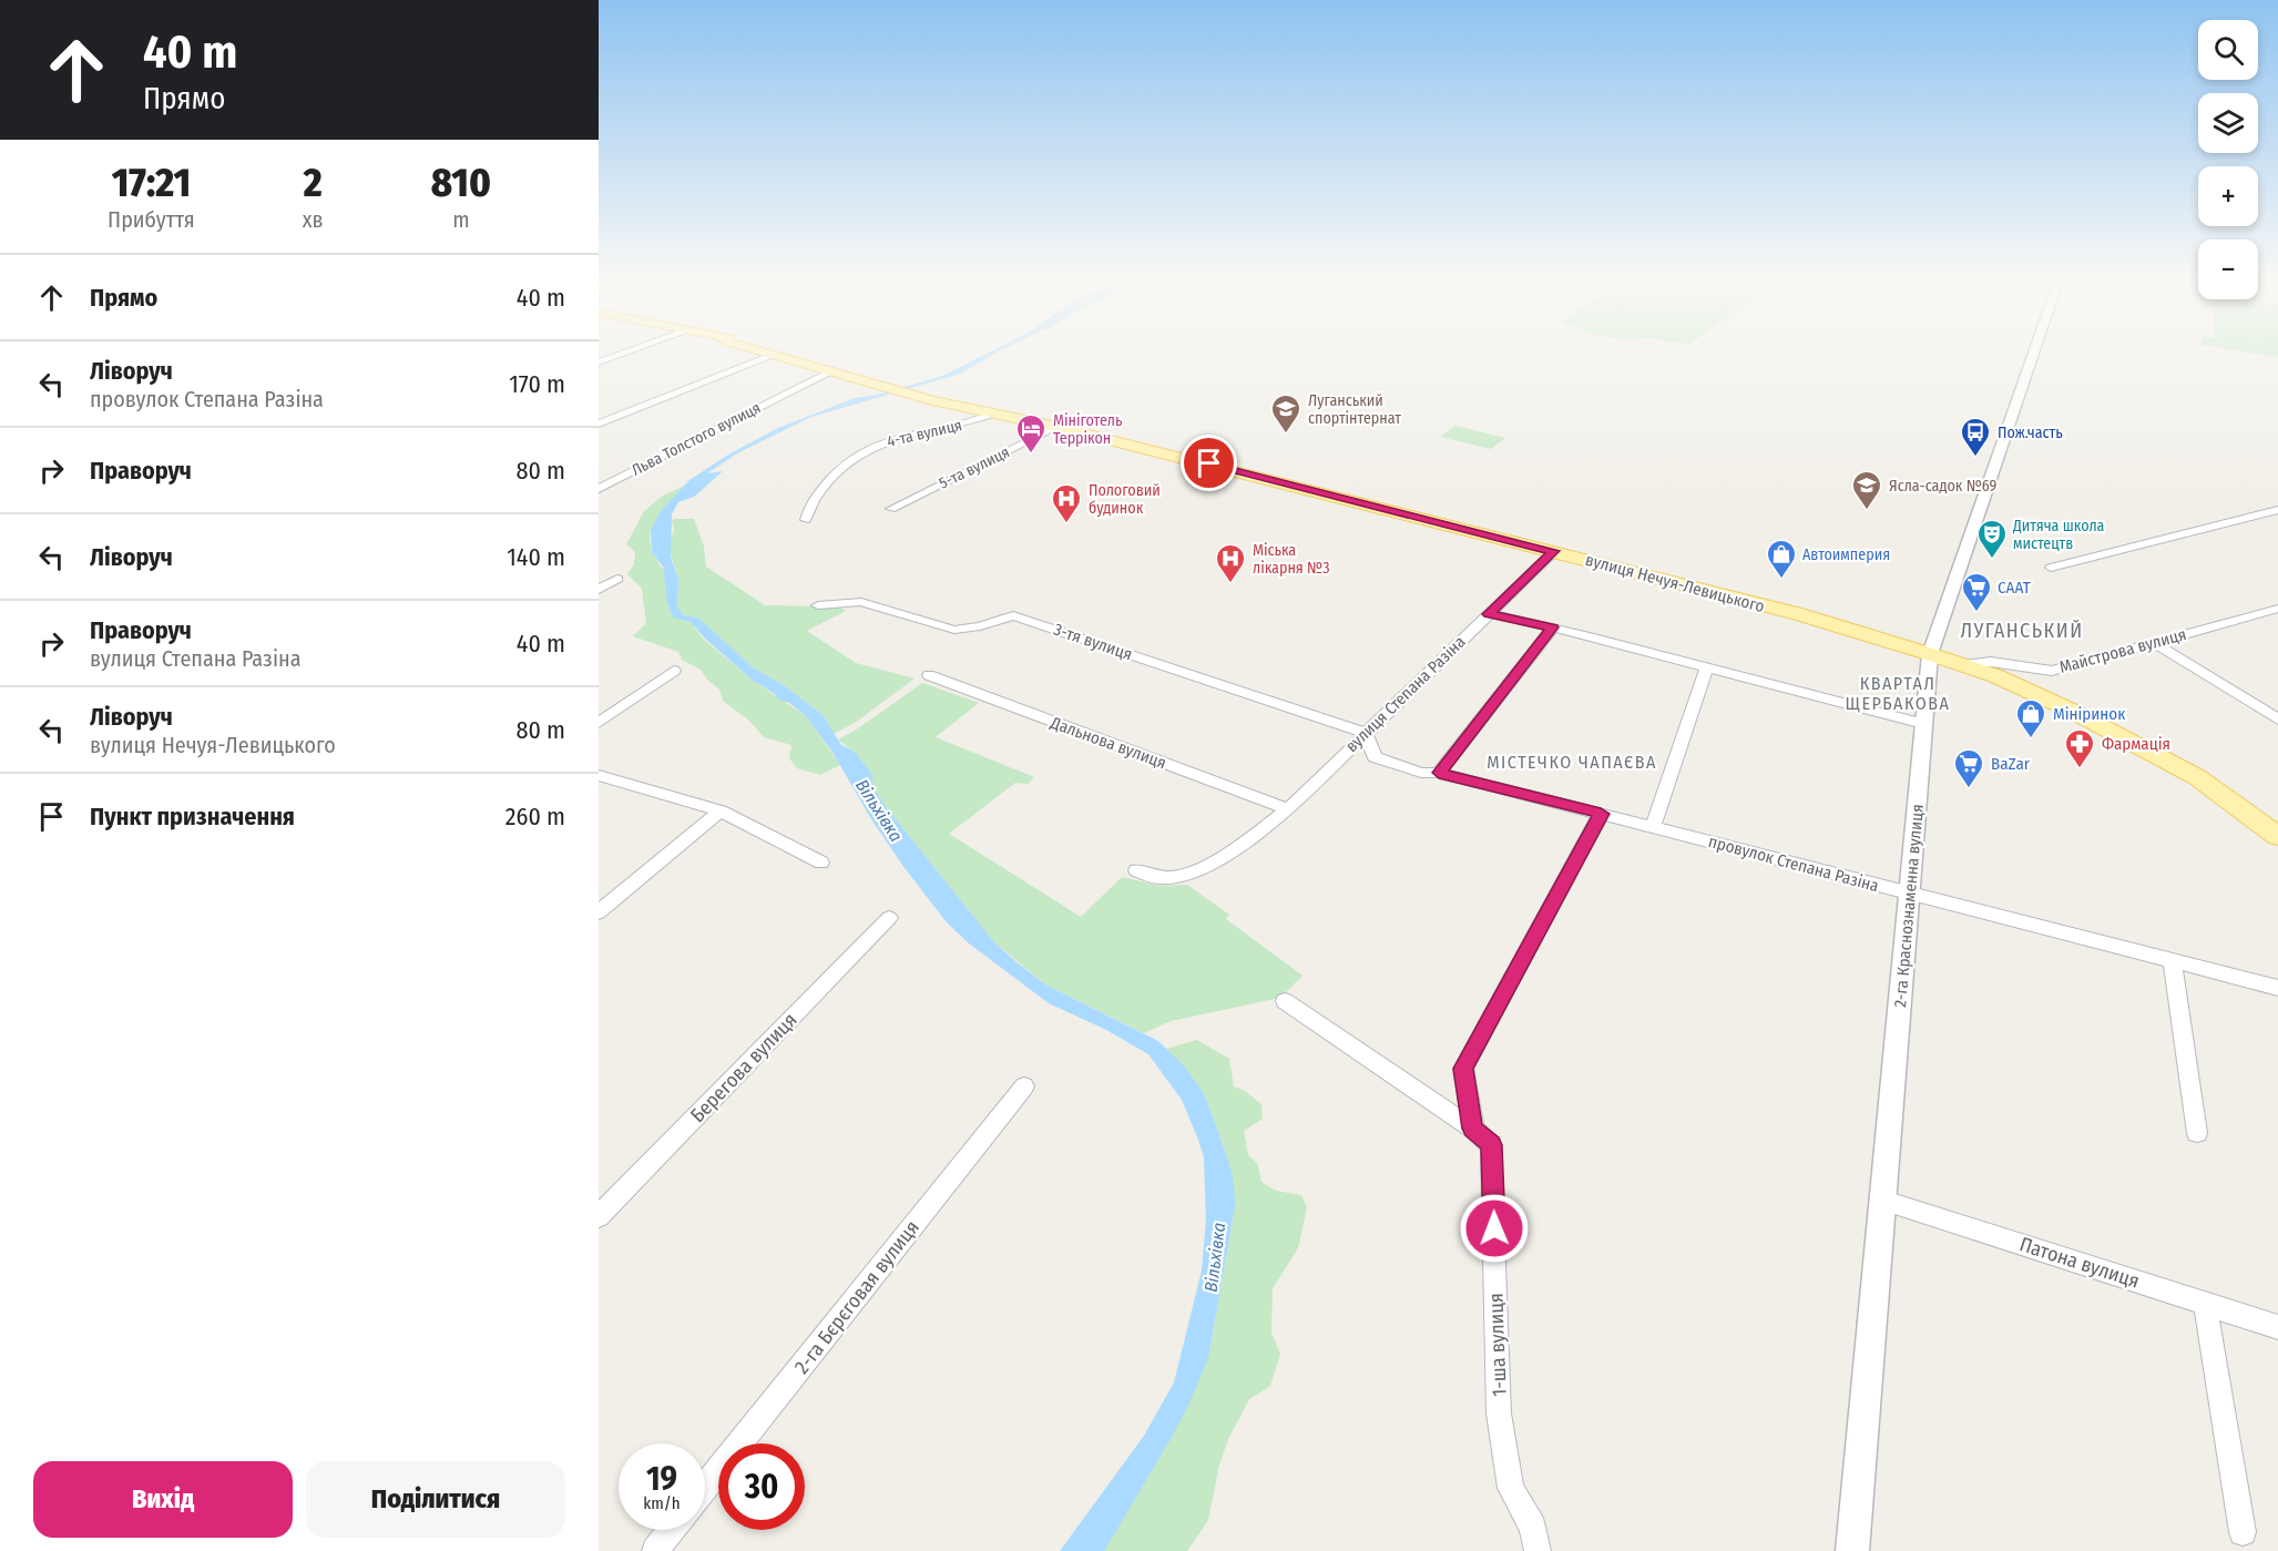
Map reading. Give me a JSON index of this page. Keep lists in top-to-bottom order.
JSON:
{
  "streets": {
    "main road": ["вулиця Нечуя-Левицького"],
    "street": [
      "4-та вулиця",
      "Льва Толстого вулиця",
      "5-та вулиця",
      "3-тя вулиця",
      "Майстрова вулиця",
      "вулиця Степана Разіна",
      "Дальнова вулиця",
      "провулок Степана Разіна",
      "2-га Краснознаменна вулиця",
      "Берегова вулиця",
      "Патона вулиця",
      "2-га Бєрєговая вулиця",
      "1-ша вулиця"
    ]
  },
  "crossings": [
    ["4-та вулиця", "вулиця Нечуя-Левицького"],
    ["5-та вулиця", "вулиця Нечуя-Левицького"],
    ["вулиця Нечуя-Левицького", "Майстрова вулиця"],
    ["вулиця Нечуя-Левицького", "вулиця Степана Разіна"],
    ["вулиця Нечуя-Левицького", "2-га Краснознаменна вулиця"],
    ["3-тя вулиця", "вулиця Степана Разіна"],
    ["3-тя вулиця", "провулок Степана Разіна"],
    ["вулиця Степана Разіна", "Дальнова вулиця"],
    ["вулиця Степана Разіна", "провулок Степана Разіна"],
    ["провулок Степана Разіна", "2-га Краснознаменна вулиця"],
    ["2-га Краснознаменна вулиця", "Патона вулиця"]
  ],
  "districts": ["ЛУГАНСЬКИЙ", "КВАРТАЛ ЩЕРБАКОВА", "МІСТЕЧКО ЧАПАЄВА"],
  "water": ["Вільхівка"],
  "places": {
    "school or university": ["Луганський спортінтернат", "Ясла-садок №69"],
    "hotel": ["Мініготель Террікон"],
    "bus stop": ["Пож.часть"],
    "hospital": ["Пологовий будинок", "Міська лікарня №3"],
    "theatre": ["Дитяча школа мистецтв"],
    "shop": ["Автоимперия", "Мініринок"],
    "supermarket": ["СААТ", "BaZar"],
    "pharmacy": ["Фармація"]
  },
  "page": {
    "turn": ["40 m", "Прямо"],
    "map_buttons": ["+", "−"],
    "eta": [
      "17:21",
      "Прибуття",
      "2",
      "хв",
      "810",
      "m"
    ],
    "list": [
      {
        "name": "Прямо",
        "value": "40 m"
      },
      {
        "name": "Ліворуч",
        "note": "провулок Степана Разіна",
        "value": "170 m"
      },
      {
        "name": "Праворуч",
        "value": "80 m"
      },
      {
        "name": "Ліворуч",
        "value": "140 m"
      },
      {
        "name": "Праворуч",
        "note": "вулиця Степана Разіна",
        "value": "40 m"
      },
      {
        "name": "Ліворуч",
        "note": "вулиця Нечуя-Левицького",
        "value": "80 m"
      },
      {
        "name": "Пункт призначення",
        "value": "260 m"
      }
    ],
    "speed": "19 km/h",
    "limit": "30",
    "buttons": ["Вихід", "Поділитися"]
  }
}
